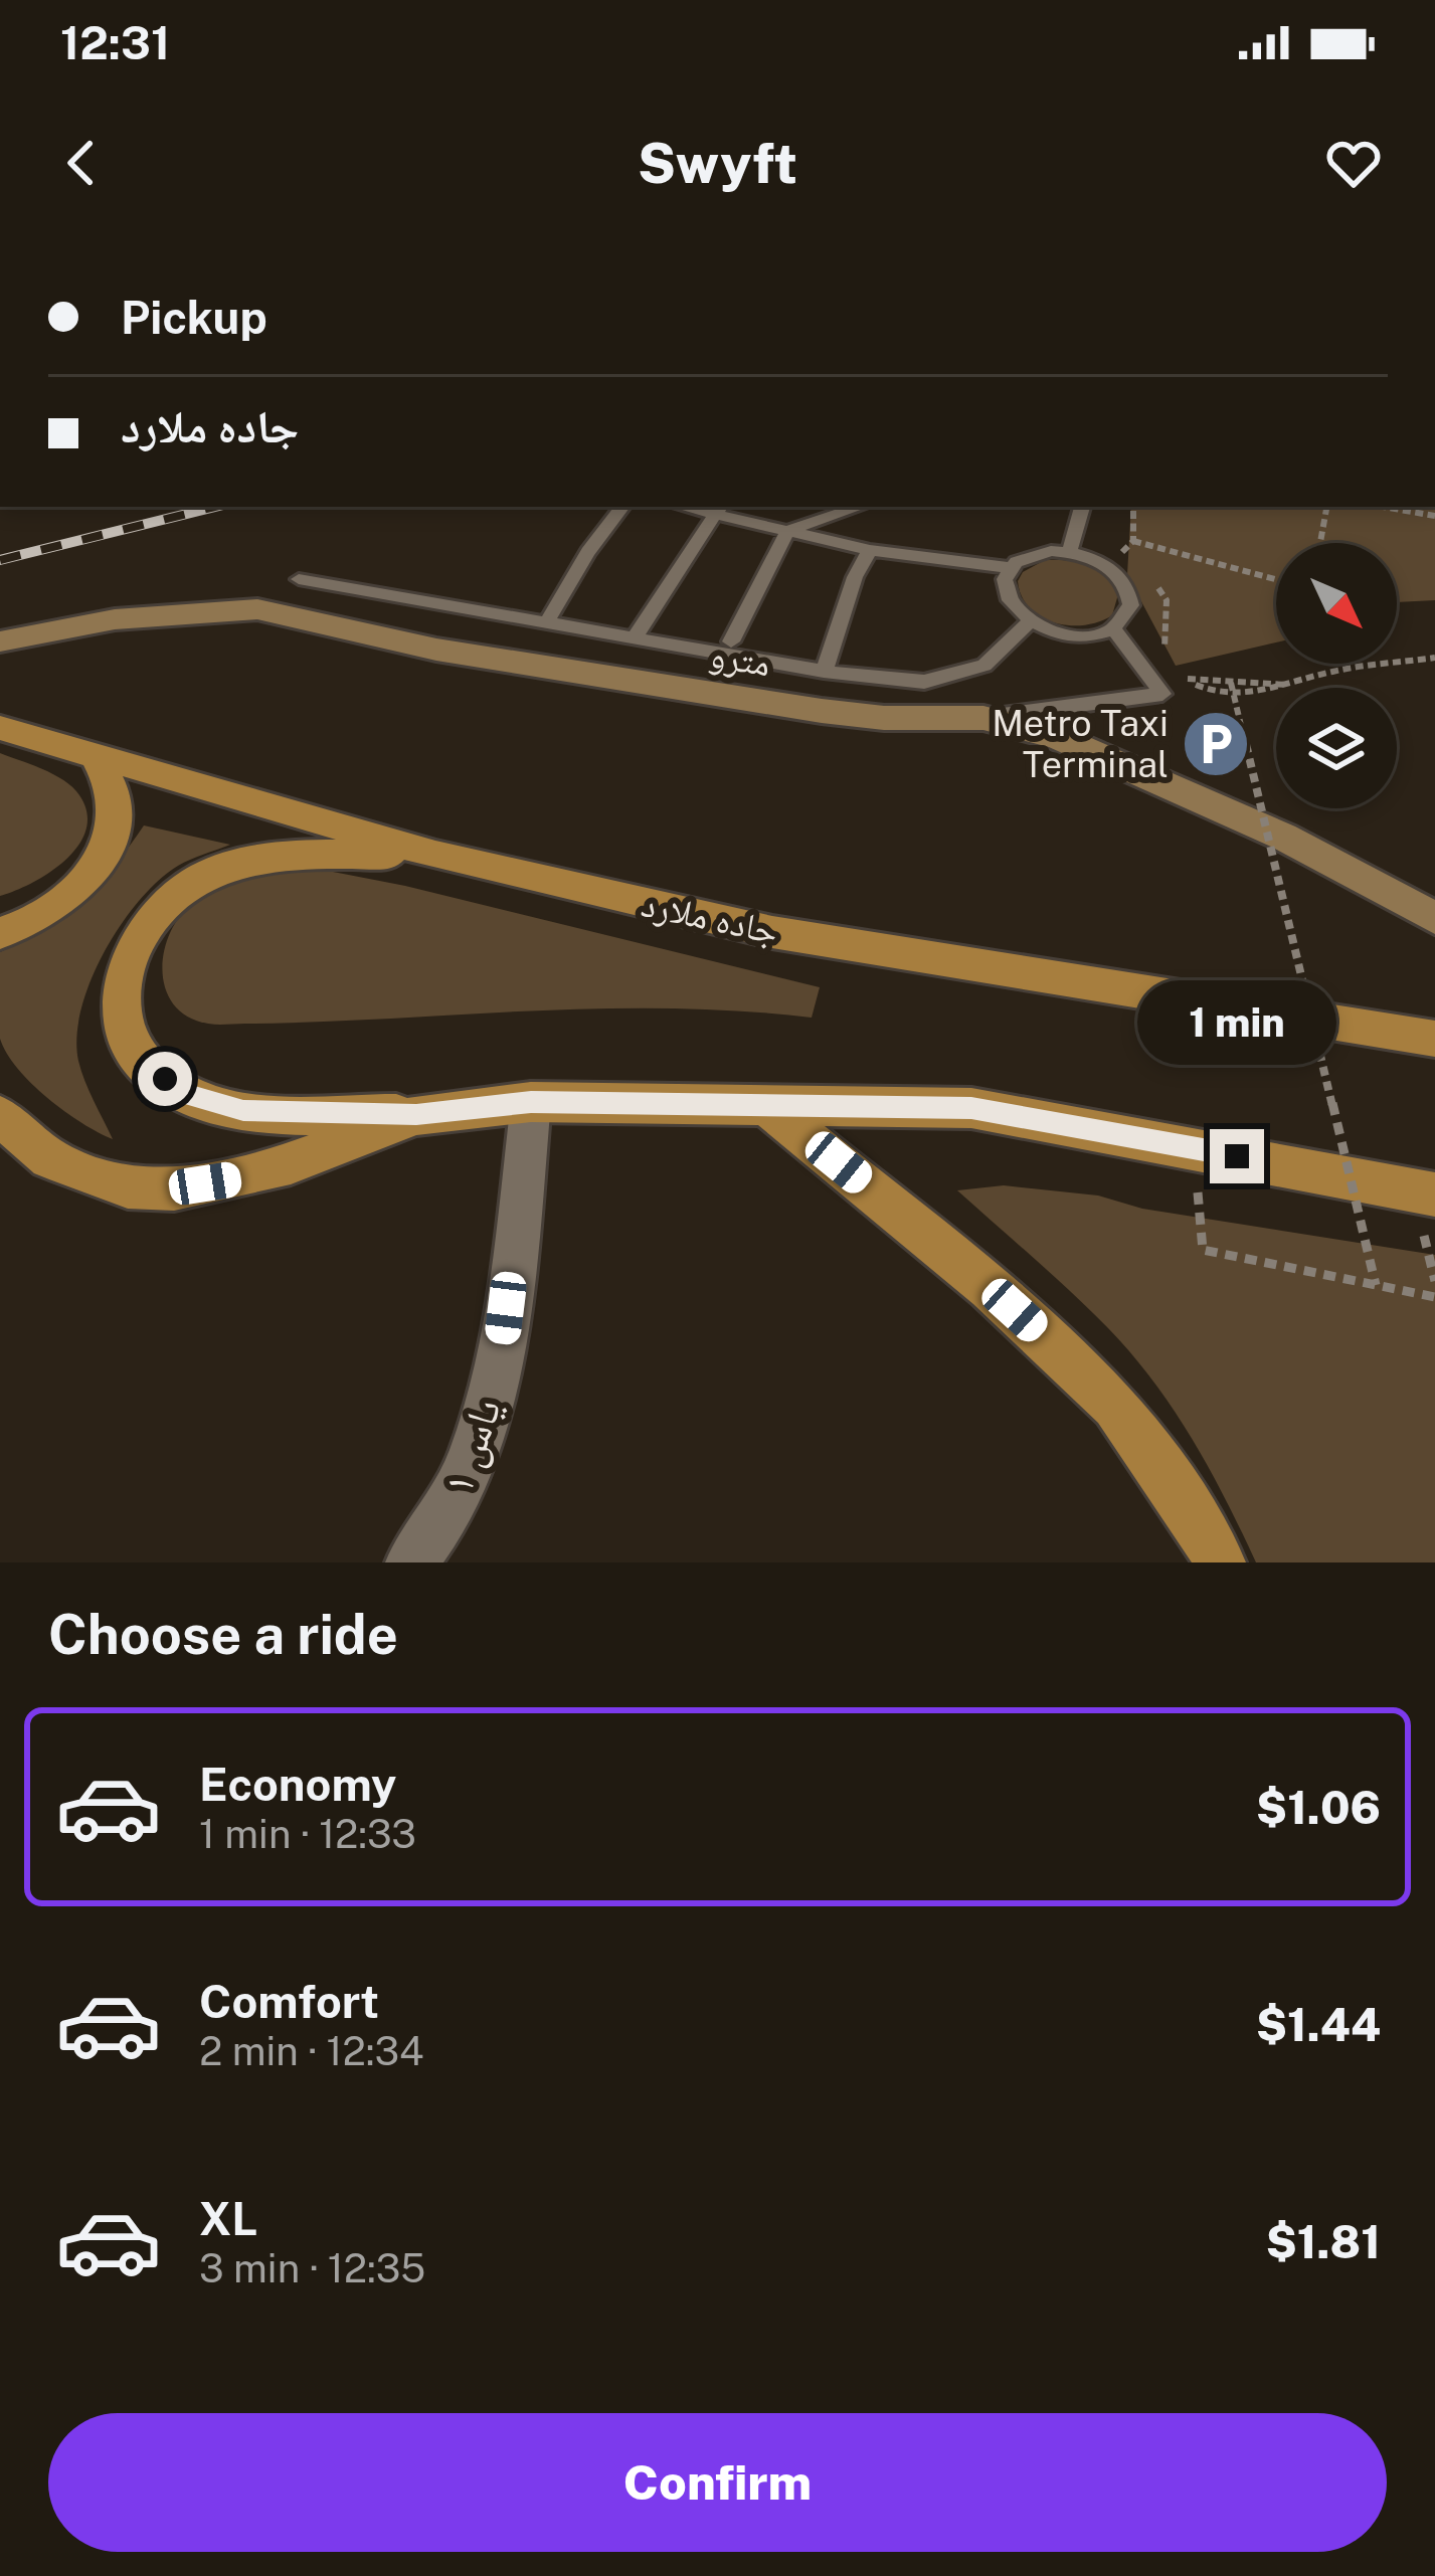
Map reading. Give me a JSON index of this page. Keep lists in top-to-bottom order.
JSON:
{
  "streets": {
    "main road": ["جاده ملارد"],
    "street": ["مترو", "یاس ۱"]
  },
  "places": {
    "parking": ["Metro Taxi Terminal"]
  },
  "north": "bottom right",
  "page": {
    "status": "12:31",
    "header": "Swyft",
    "banner": ["Pickup", "جاده ملارد"],
    "bubble": "1 min",
    "heading": "Choose a ride",
    "list": [
      {
        "name": "Economy",
        "note": "1 min · 12:33",
        "value": "$1.06"
      },
      {
        "name": "Comfort",
        "note": "2 min · 12:34",
        "value": "$1.44"
      },
      {
        "name": "XL",
        "note": "3 min · 12:35",
        "value": "$1.81"
      }
    ],
    "buttons": "Confirm"
  }
}
